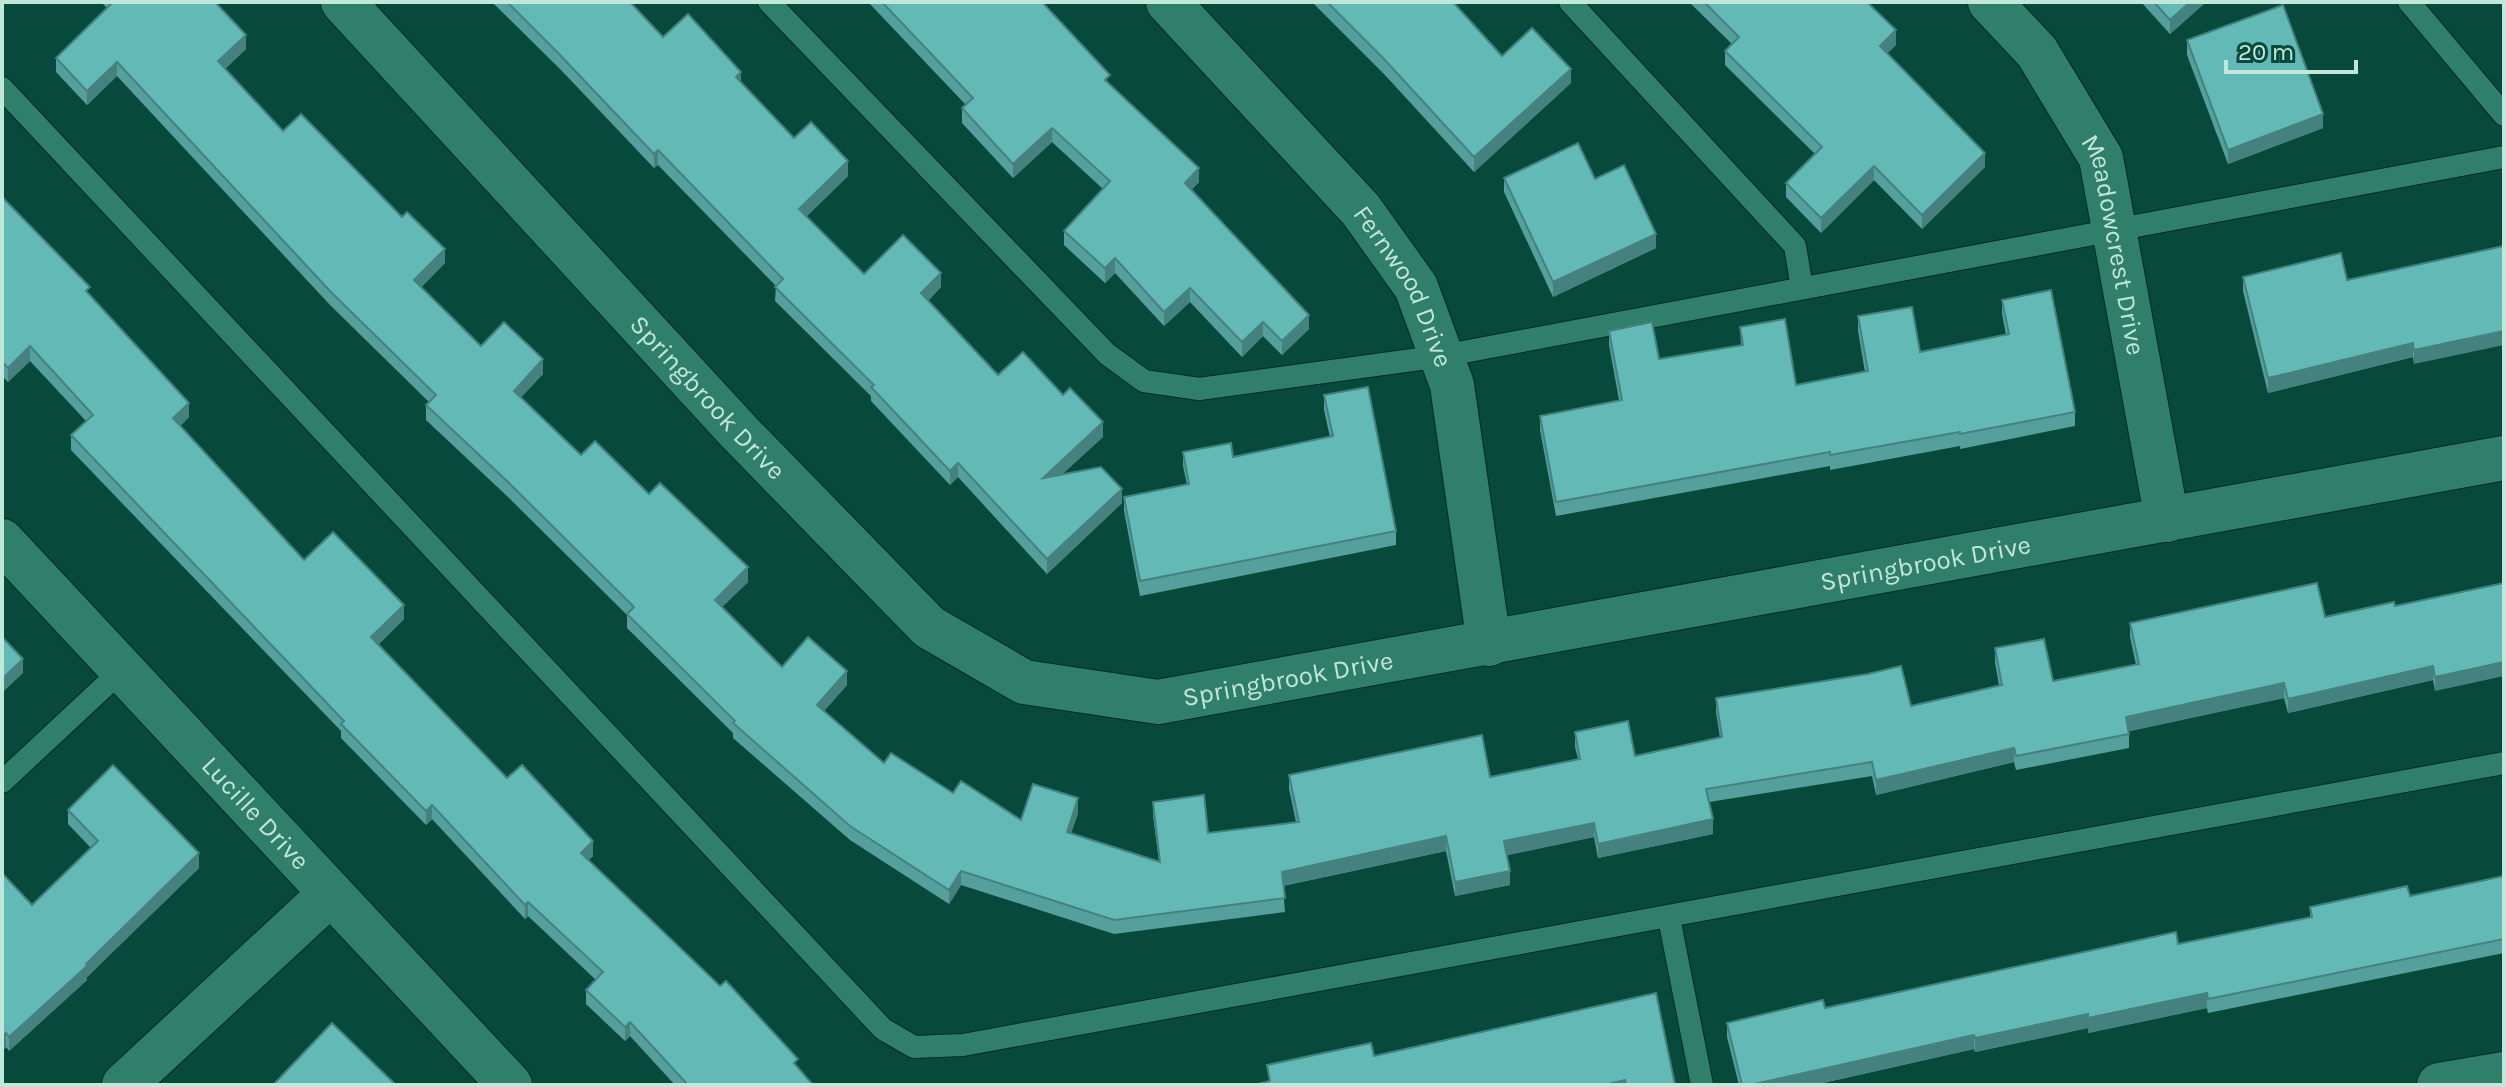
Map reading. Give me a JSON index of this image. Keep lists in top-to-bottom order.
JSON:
{
  "streets": {
    "street": [
      "Meadowcrest Drive",
      "Fernwood Drive",
      "Springbrook Drive",
      "Lucille Drive"
    ]
  },
  "crossings": [
    ["Meadowcrest Drive", "Springbrook Drive"],
    ["Fernwood Drive", "Springbrook Drive"]
  ],
  "scale_bar": "20 m"
}
